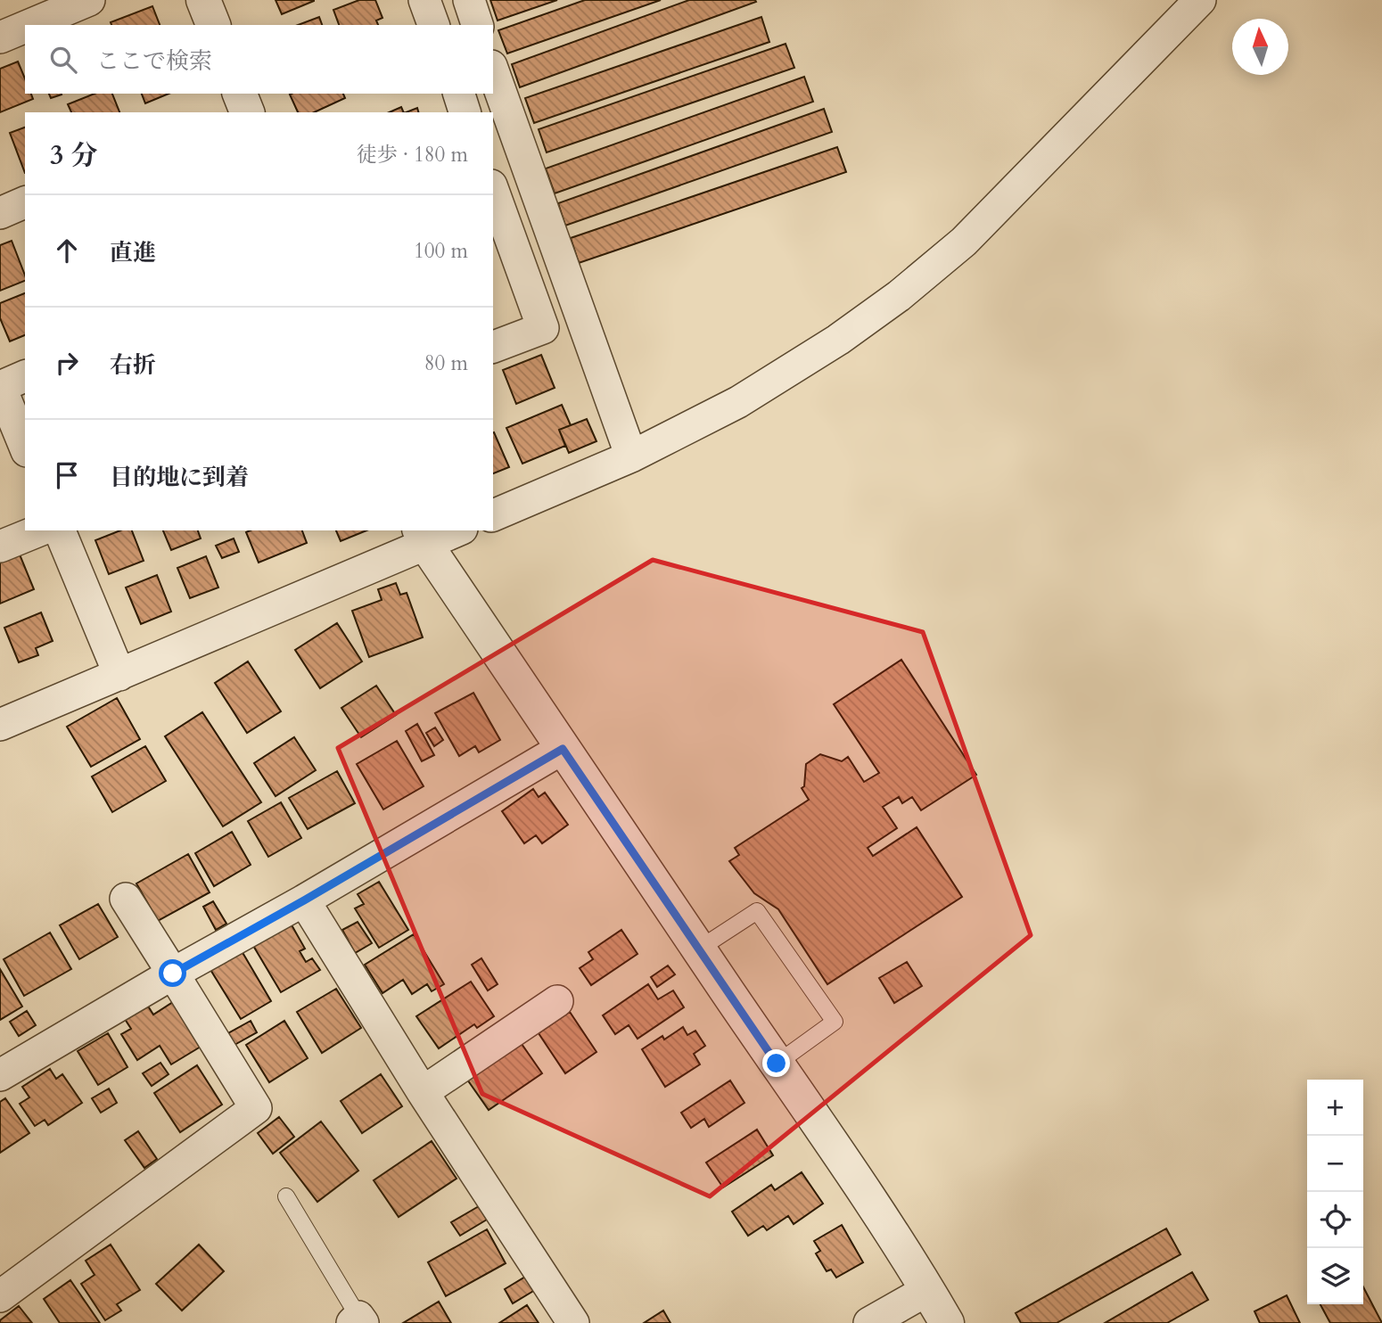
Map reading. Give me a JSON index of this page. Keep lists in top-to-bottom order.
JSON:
{
  "north": "top",
  "page": {
    "search": "ここで検索",
    "heading": ["3 分", "徒歩 · 180 m"],
    "list": [
      ["直進", "100 m"],
      ["右折", "80 m"],
      "目的地に到着"
    ],
    "map_buttons": ["+", "−"]
  }
}
